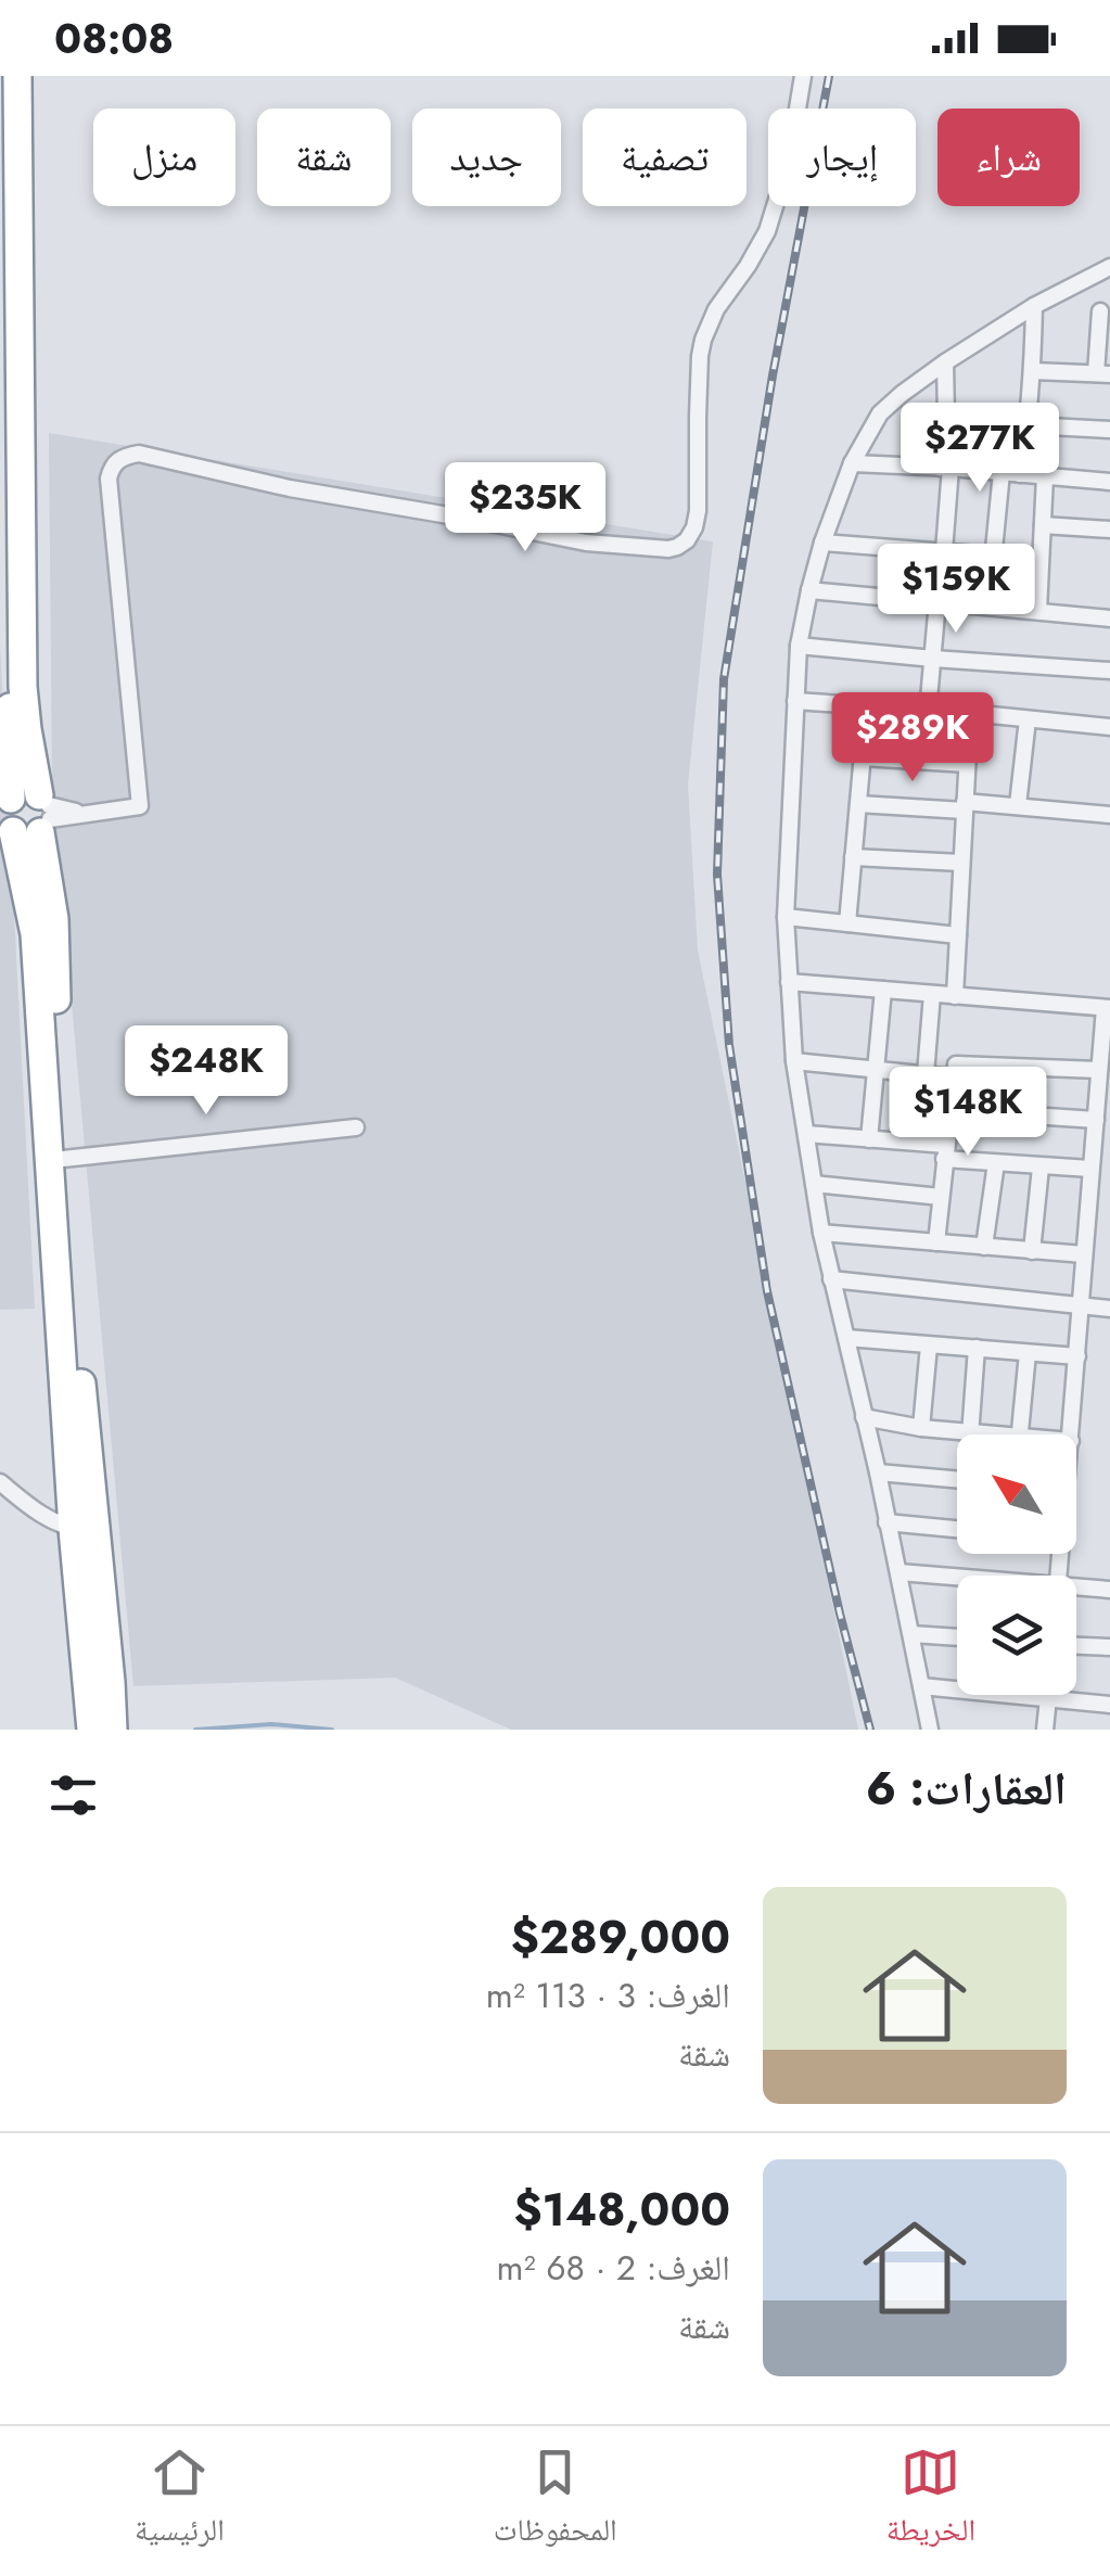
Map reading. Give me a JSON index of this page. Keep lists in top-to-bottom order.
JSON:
{
  "north": "top left",
  "page": {
    "status": "08:08",
    "chip": [
      "شراء",
      "إيجار",
      "تصفية",
      "جديد",
      "شقة",
      "منزل"
    ],
    "price": [
      "$277K",
      "$235K",
      "$159K",
      "$289K",
      "$248K",
      "$148K"
    ],
    "heading": "العقارات: 6",
    "list": [
      {
        "name": "$289,000",
        "note": "الغرف: 3 · 113 m² · شقة"
      },
      {
        "name": "$148,000",
        "note": "الغرف: 2 · 68 m² · شقة"
      }
    ],
    "tabs": ["الخريطة", "المحفوظات", "الرئيسية"]
  }
}
